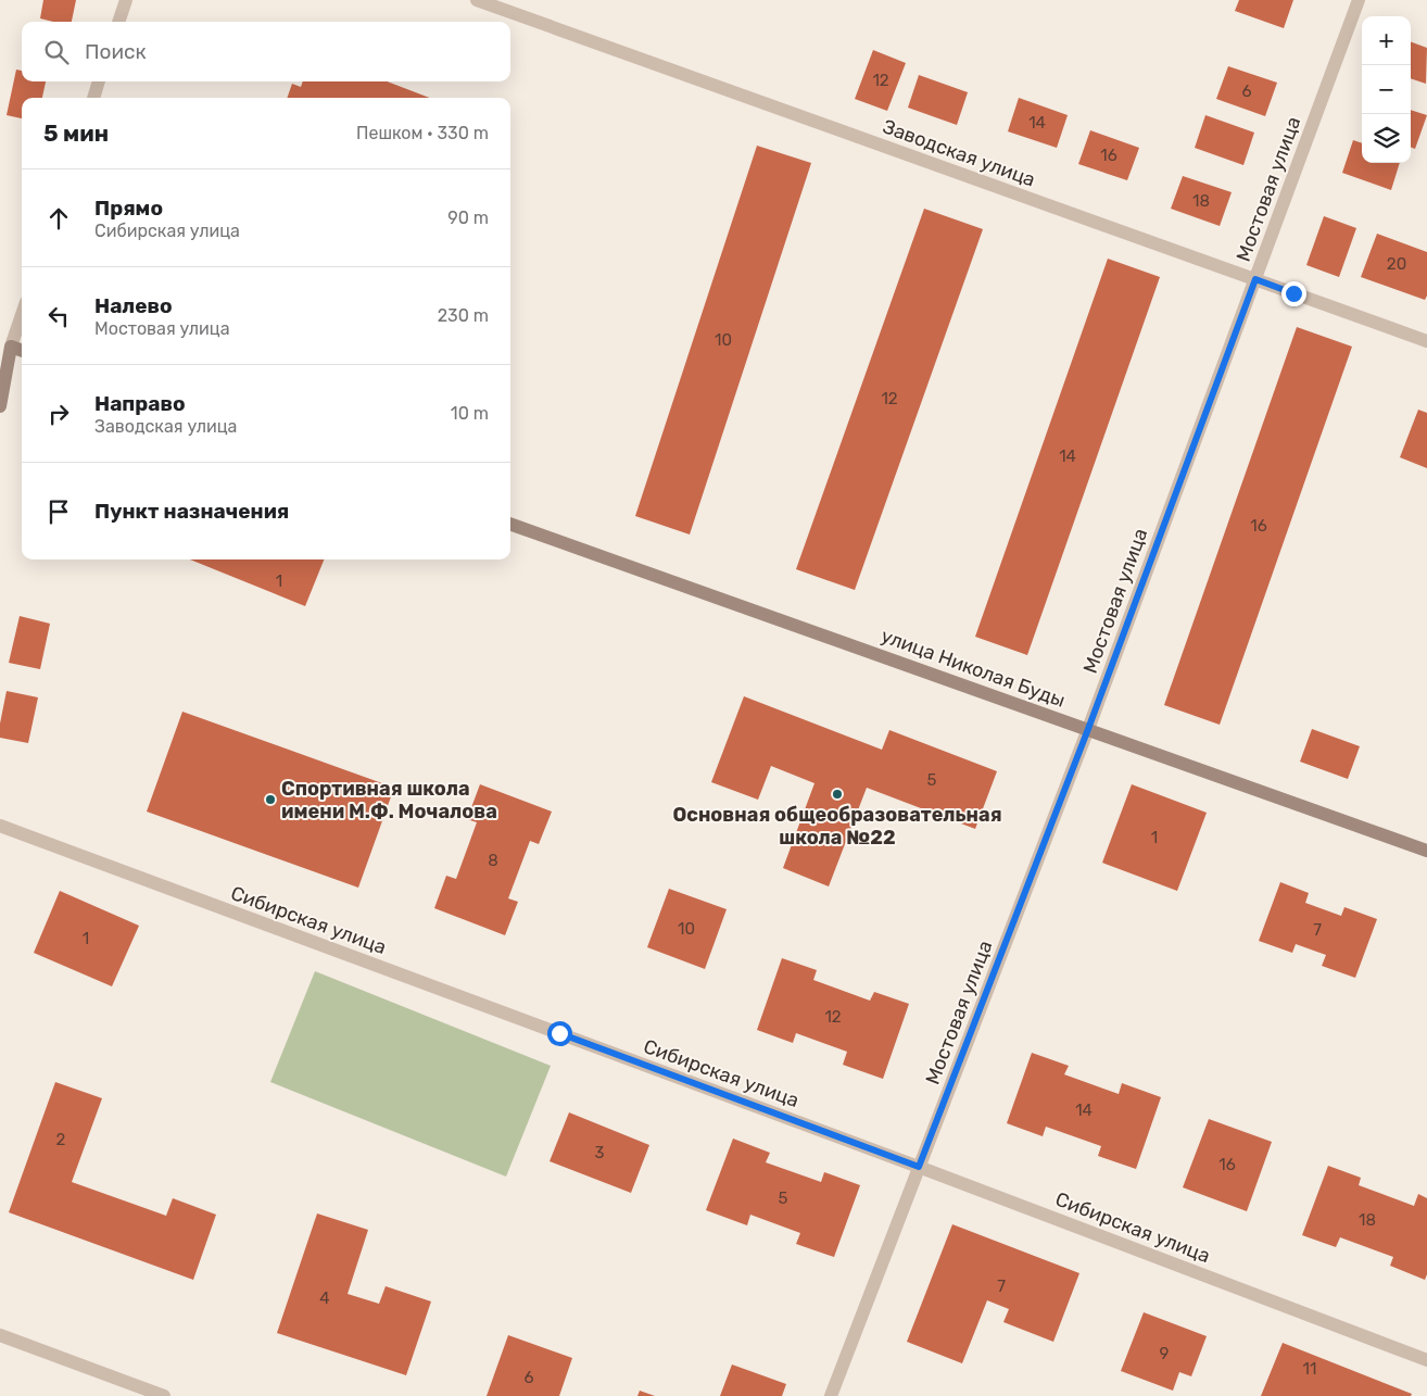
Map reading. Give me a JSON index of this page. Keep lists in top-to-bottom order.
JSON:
{
  "streets": {
    "street": [
      "Заводская улица",
      "Мостовая улица",
      "улица Николая Буды",
      "Сибирская улица"
    ]
  },
  "crossings": [
    ["Заводская улица", "Мостовая улица"],
    ["Мостовая улица", "улица Николая Буды"],
    ["Мостовая улица", "Сибирская улица"]
  ],
  "places": ["Основная общеобразовательная школа №22", "Спортивная школа имени М.Ф. Мочалова"],
  "house_numbers": [
    "12",
    "6",
    "14",
    "16",
    "18",
    "20",
    "10",
    "12",
    "14",
    "16",
    "1",
    "5",
    "1",
    "8",
    "10",
    "7",
    "1",
    "12",
    "14",
    "2",
    "3",
    "16",
    "5",
    "18",
    "7",
    "4",
    "9",
    "11",
    "6"
  ],
  "page": {
    "map_buttons": ["+", "−"],
    "search": "Поиск",
    "heading": ["5 мин", "Пешком · 330 m"],
    "list": [
      ["Прямо", "Сибирская улица", "90 m"],
      ["Налево", "Мостовая улица", "230 m"],
      ["Направо", "Заводская улица", "10 m"],
      "Пункт назначения"
    ]
  }
}
